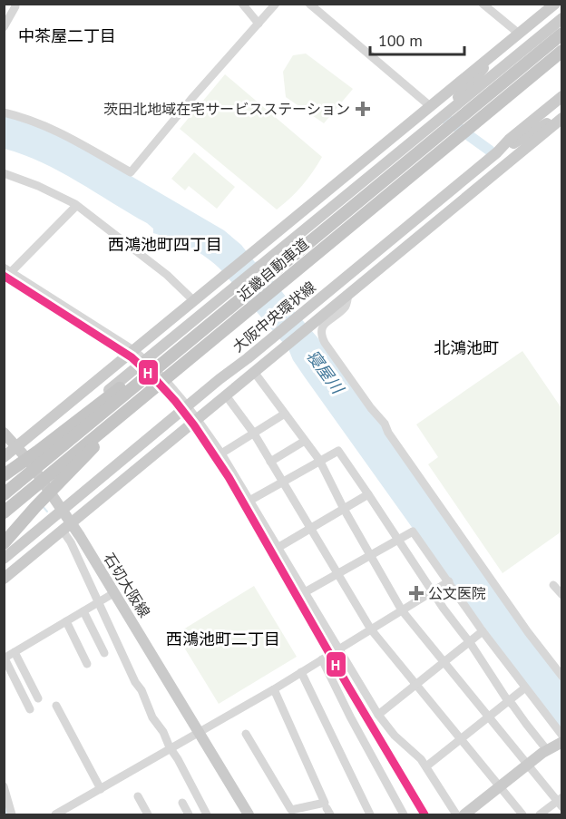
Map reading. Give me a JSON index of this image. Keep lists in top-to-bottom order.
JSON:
{
  "streets": {
    "highway": ["近畿自動車道"],
    "main road": ["大阪中央環状線", "石切大阪線"]
  },
  "crossings": [
    ["大阪中央環状線", "石切大阪線"]
  ],
  "districts": [
    "中茶屋二丁目",
    "西鴻池町四丁目",
    "北鴻池町",
    "西鴻池町二丁目"
  ],
  "water": ["寝屋川"],
  "places": {
    "health": ["茨田北地域在宅サービスステーション", "公文医院"]
  },
  "lines": ["transit line H"],
  "scale_bar": "100 m"
}
